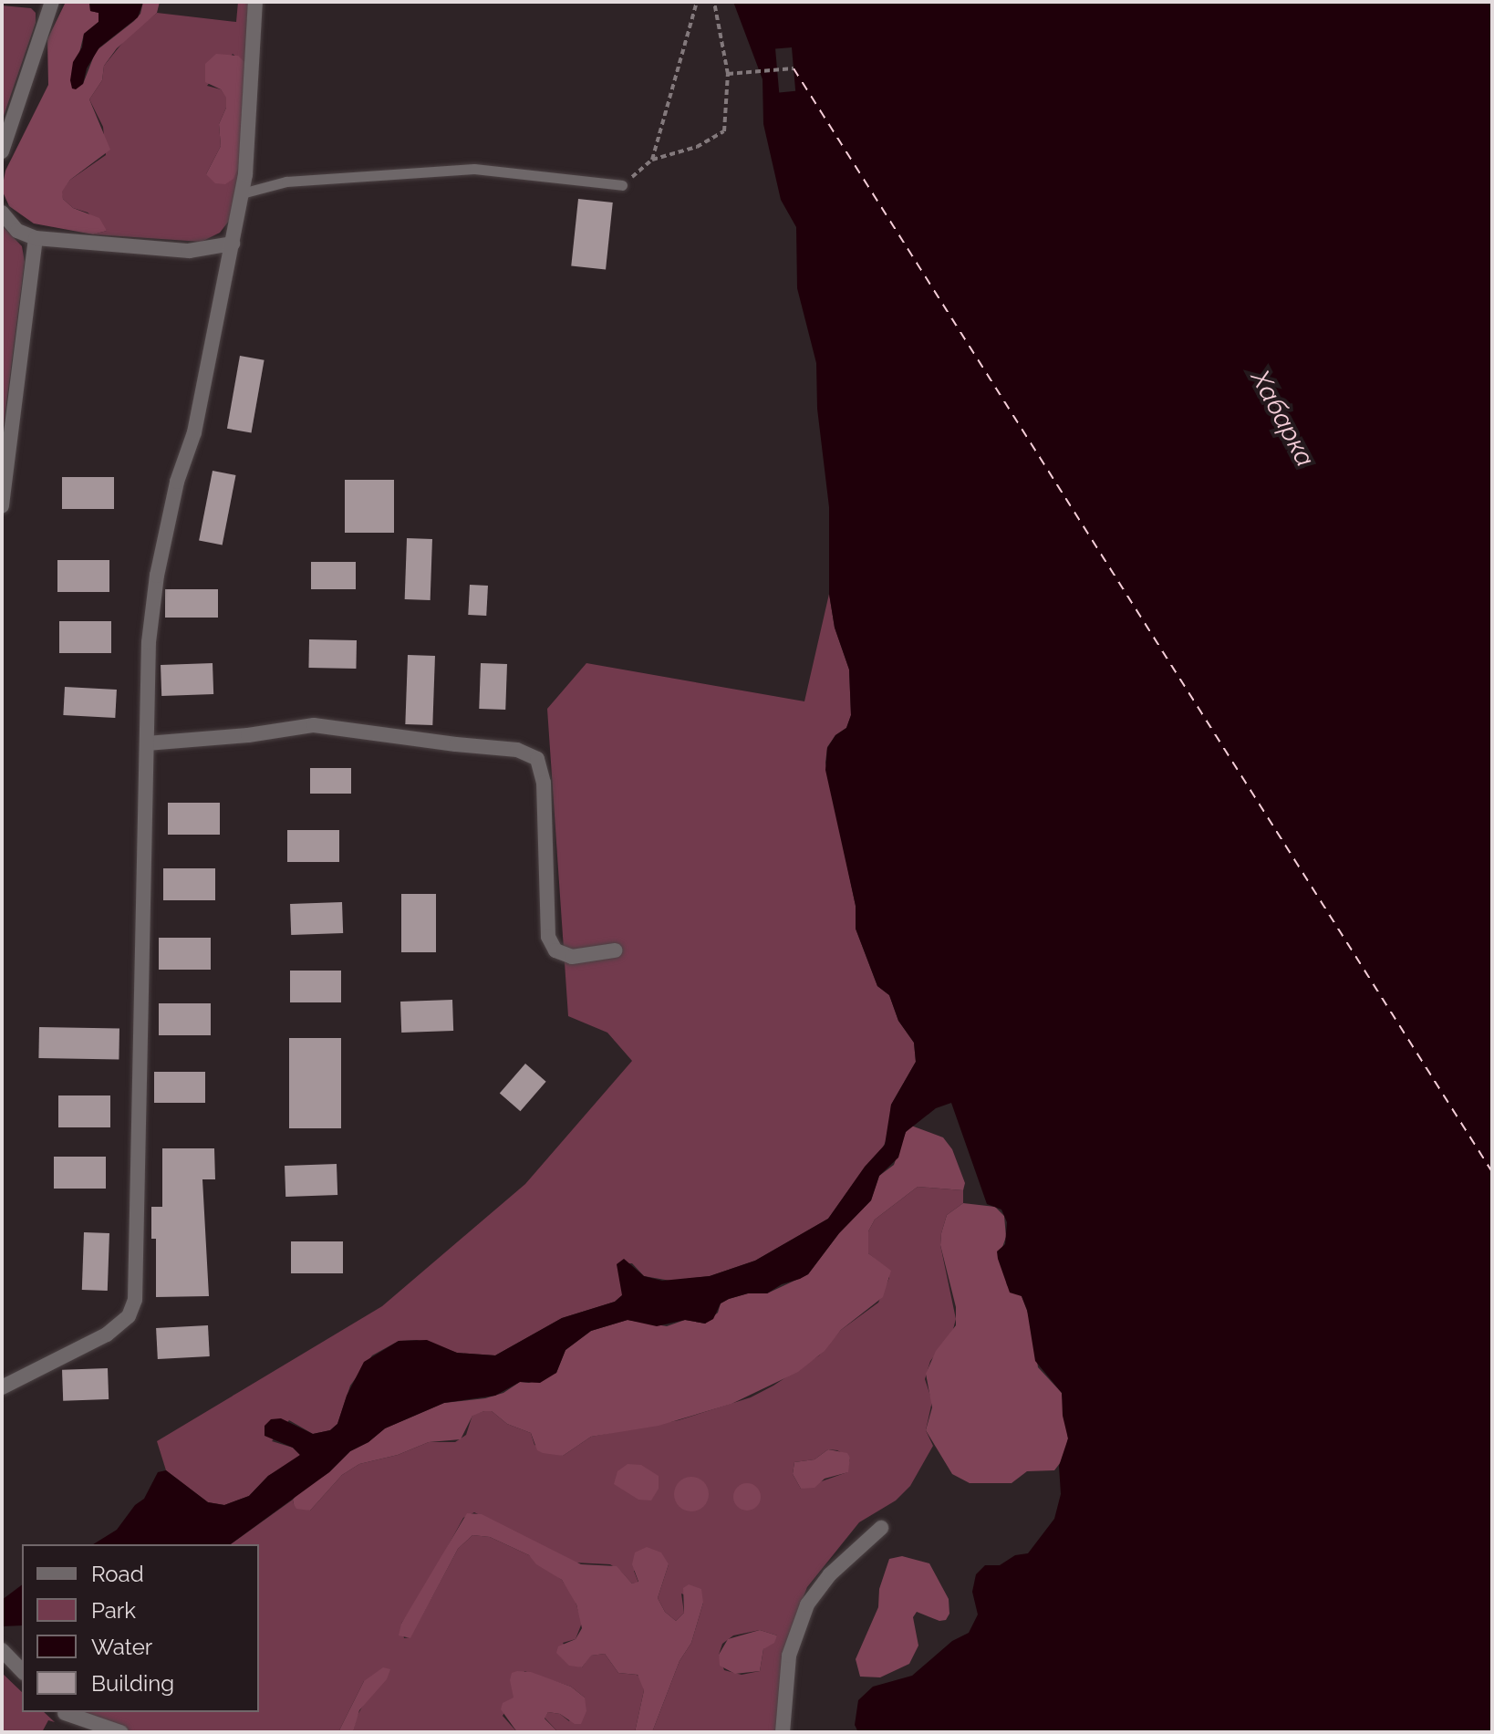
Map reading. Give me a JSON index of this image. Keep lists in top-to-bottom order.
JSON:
{
  "water": ["Хабарка"],
  "legend": [
    "Road",
    "Park",
    "Water",
    "Building"
  ]
}
